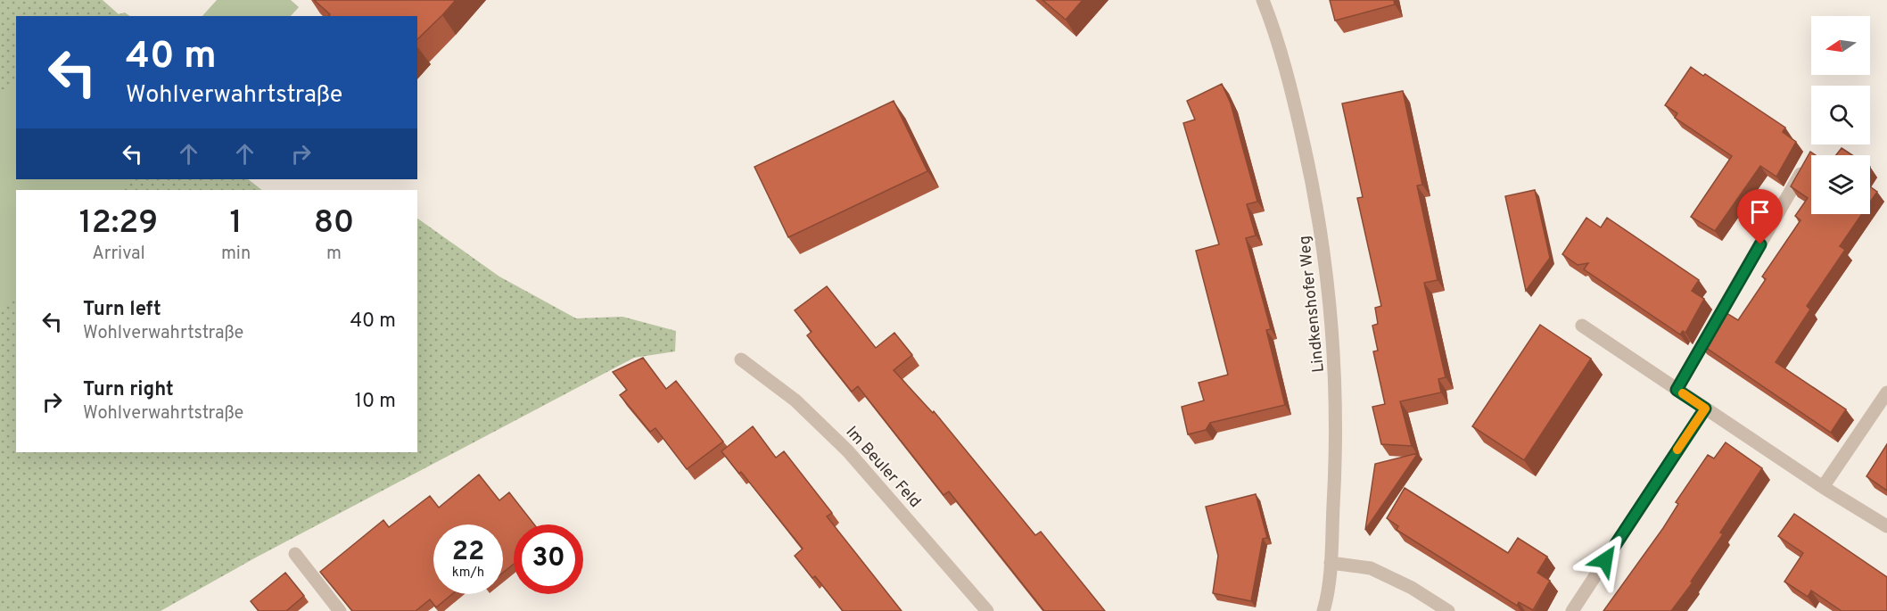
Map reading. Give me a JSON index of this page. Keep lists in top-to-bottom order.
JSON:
{
  "streets": {
    "street": ["Lindkenshofer Weg", "Im Beuler Feld"]
  },
  "north": "left",
  "page": {
    "turn": ["40 m", "Wohlverwahrtstraße"],
    "eta": [
      "12:29",
      "Arrival",
      "1",
      "min",
      "80",
      "m"
    ],
    "list": [
      {
        "name": "Turn left",
        "note": "Wohlverwahrtstraße",
        "value": "40 m"
      },
      {
        "name": "Turn right",
        "note": "Wohlverwahrtstraße",
        "value": "10 m"
      }
    ],
    "speed": "22 km/h",
    "limit": "30"
  }
}
